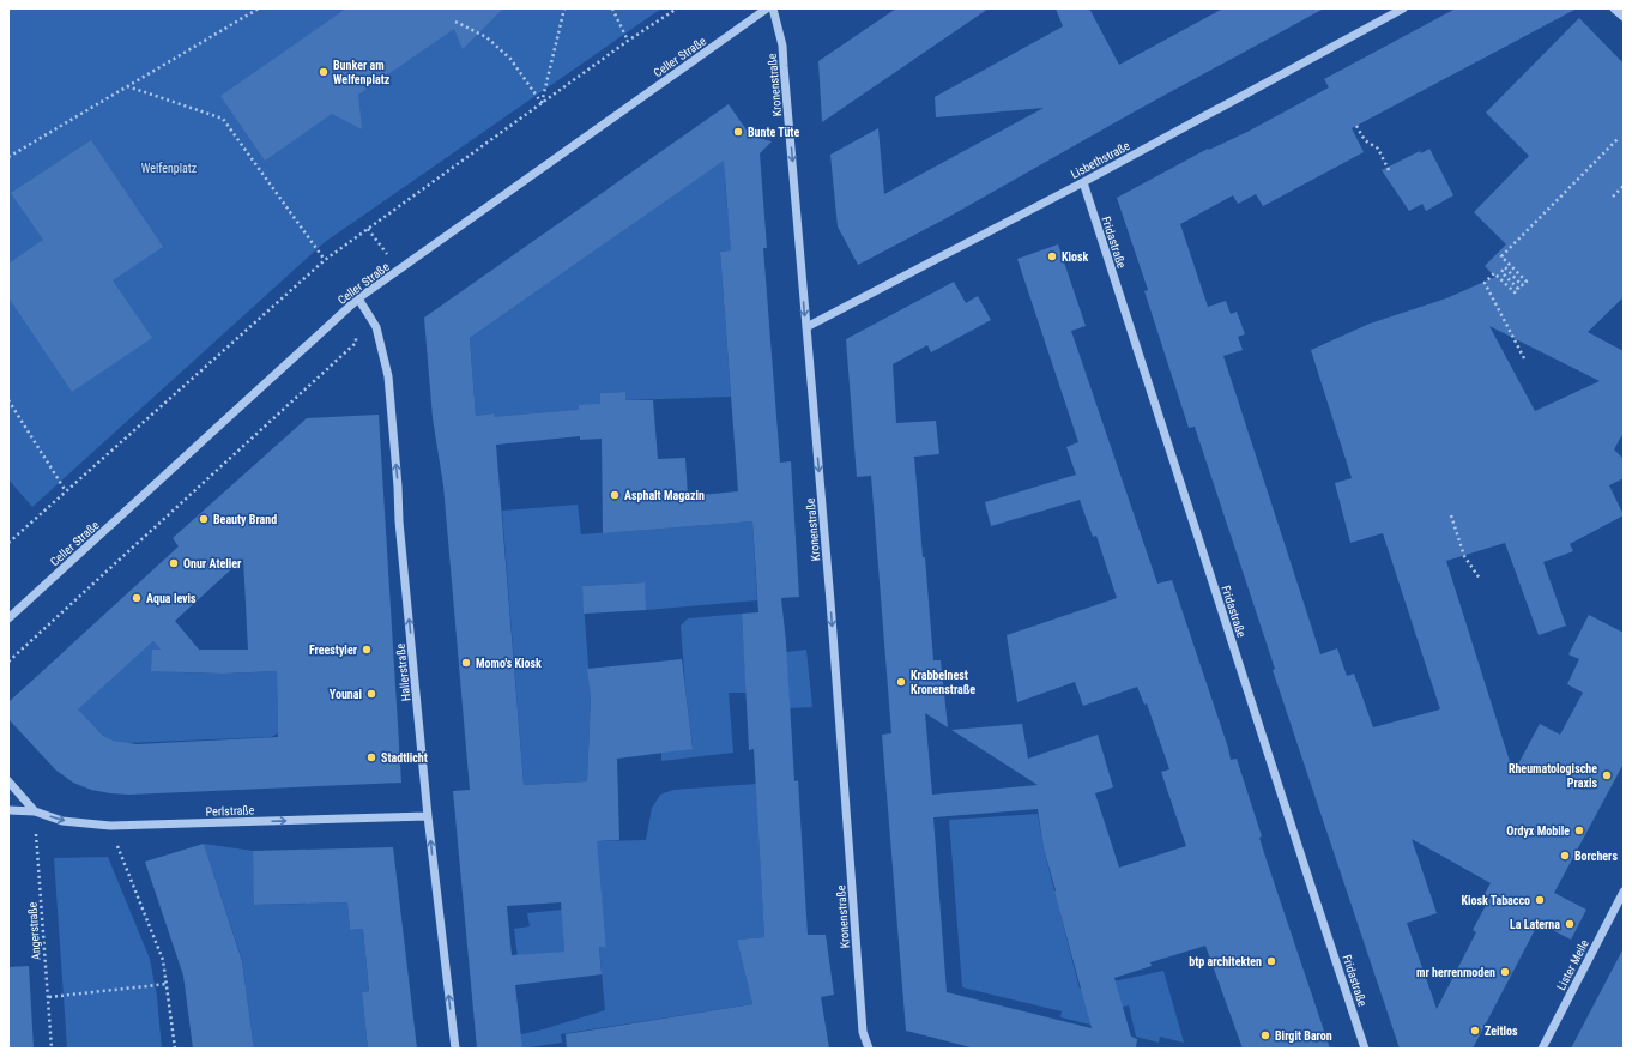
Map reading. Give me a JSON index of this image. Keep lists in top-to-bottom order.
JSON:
{
  "streets": {
    "street": [
      "Celler Straße",
      "Kronenstraße",
      "Lisbethstraße",
      "Fridastraße",
      "Hallerstraße",
      "Perlstraße",
      "Lister Meile"
    ],
    "path": ["Angerstraße"]
  },
  "crossings": [
    ["Celler Straße", "Hallerstraße"],
    ["Kronenstraße", "Lisbethstraße"],
    ["Lisbethstraße", "Fridastraße"],
    ["Hallerstraße", "Perlstraße"],
    ["Perlstraße", "Angerstraße"]
  ],
  "one_way": ["Kronenstraße", "Hallerstraße", "Perlstraße"],
  "parks": ["Welfenplatz"],
  "places": [
    "Bunker am Welfenplatz",
    "Bunte Tüte",
    "Kiosk",
    "Asphalt Magazin",
    "Beauty Brand",
    "Onur Atelier",
    "Aqua levis",
    "Freestyler",
    "Momo's Kiosk",
    "Krabbelnest Kronenstraße",
    "Younai",
    "Stadtlicht",
    "Rheumatologische Praxis",
    "Ordyx Mobile",
    "Borchers",
    "Kiosk Tabacco",
    "La Laterna",
    "btp architekten",
    "mr herrenmoden",
    "Zeitlos",
    "Birgit Baron"
  ]
}
